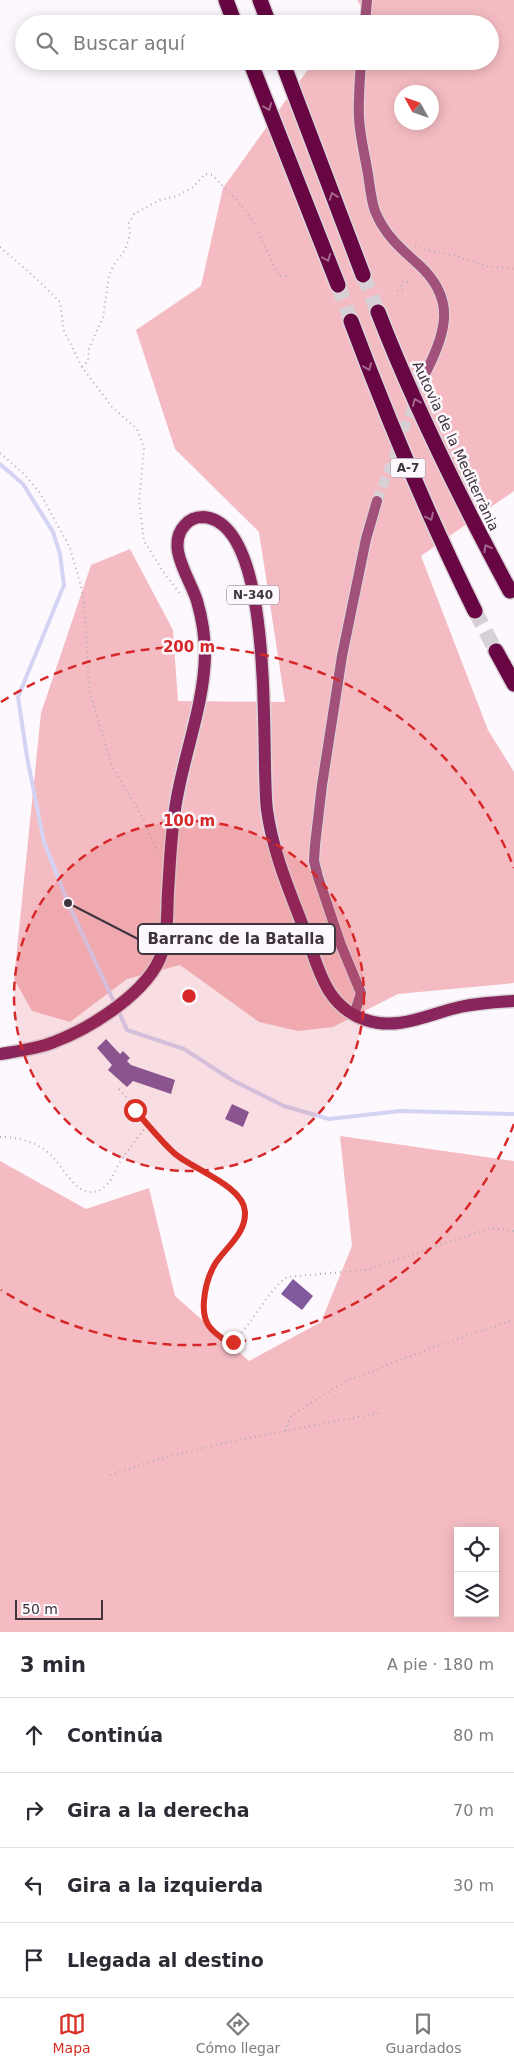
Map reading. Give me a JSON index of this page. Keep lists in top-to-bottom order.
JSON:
{
  "streets": {
    "highway": ["Autovia de la Mediterrània", "A-7"],
    "main road": ["N-340"]
  },
  "places": ["Barranc de la Batalla"],
  "scale_bar": "50 m",
  "north": "top left",
  "page": {
    "search": "Buscar aquí",
    "scale": "50 m",
    "heading": ["3 min", "A pie · 180 m"],
    "list": [
      ["Continúa", "80 m"],
      ["Gira a la derecha", "70 m"],
      ["Gira a la izquierda", "30 m"],
      "Llegada al destino"
    ],
    "nav": ["Mapa", "Cómo llegar", "Guardados"]
  },
  "rings": ["200 m", "100 m"]
}
